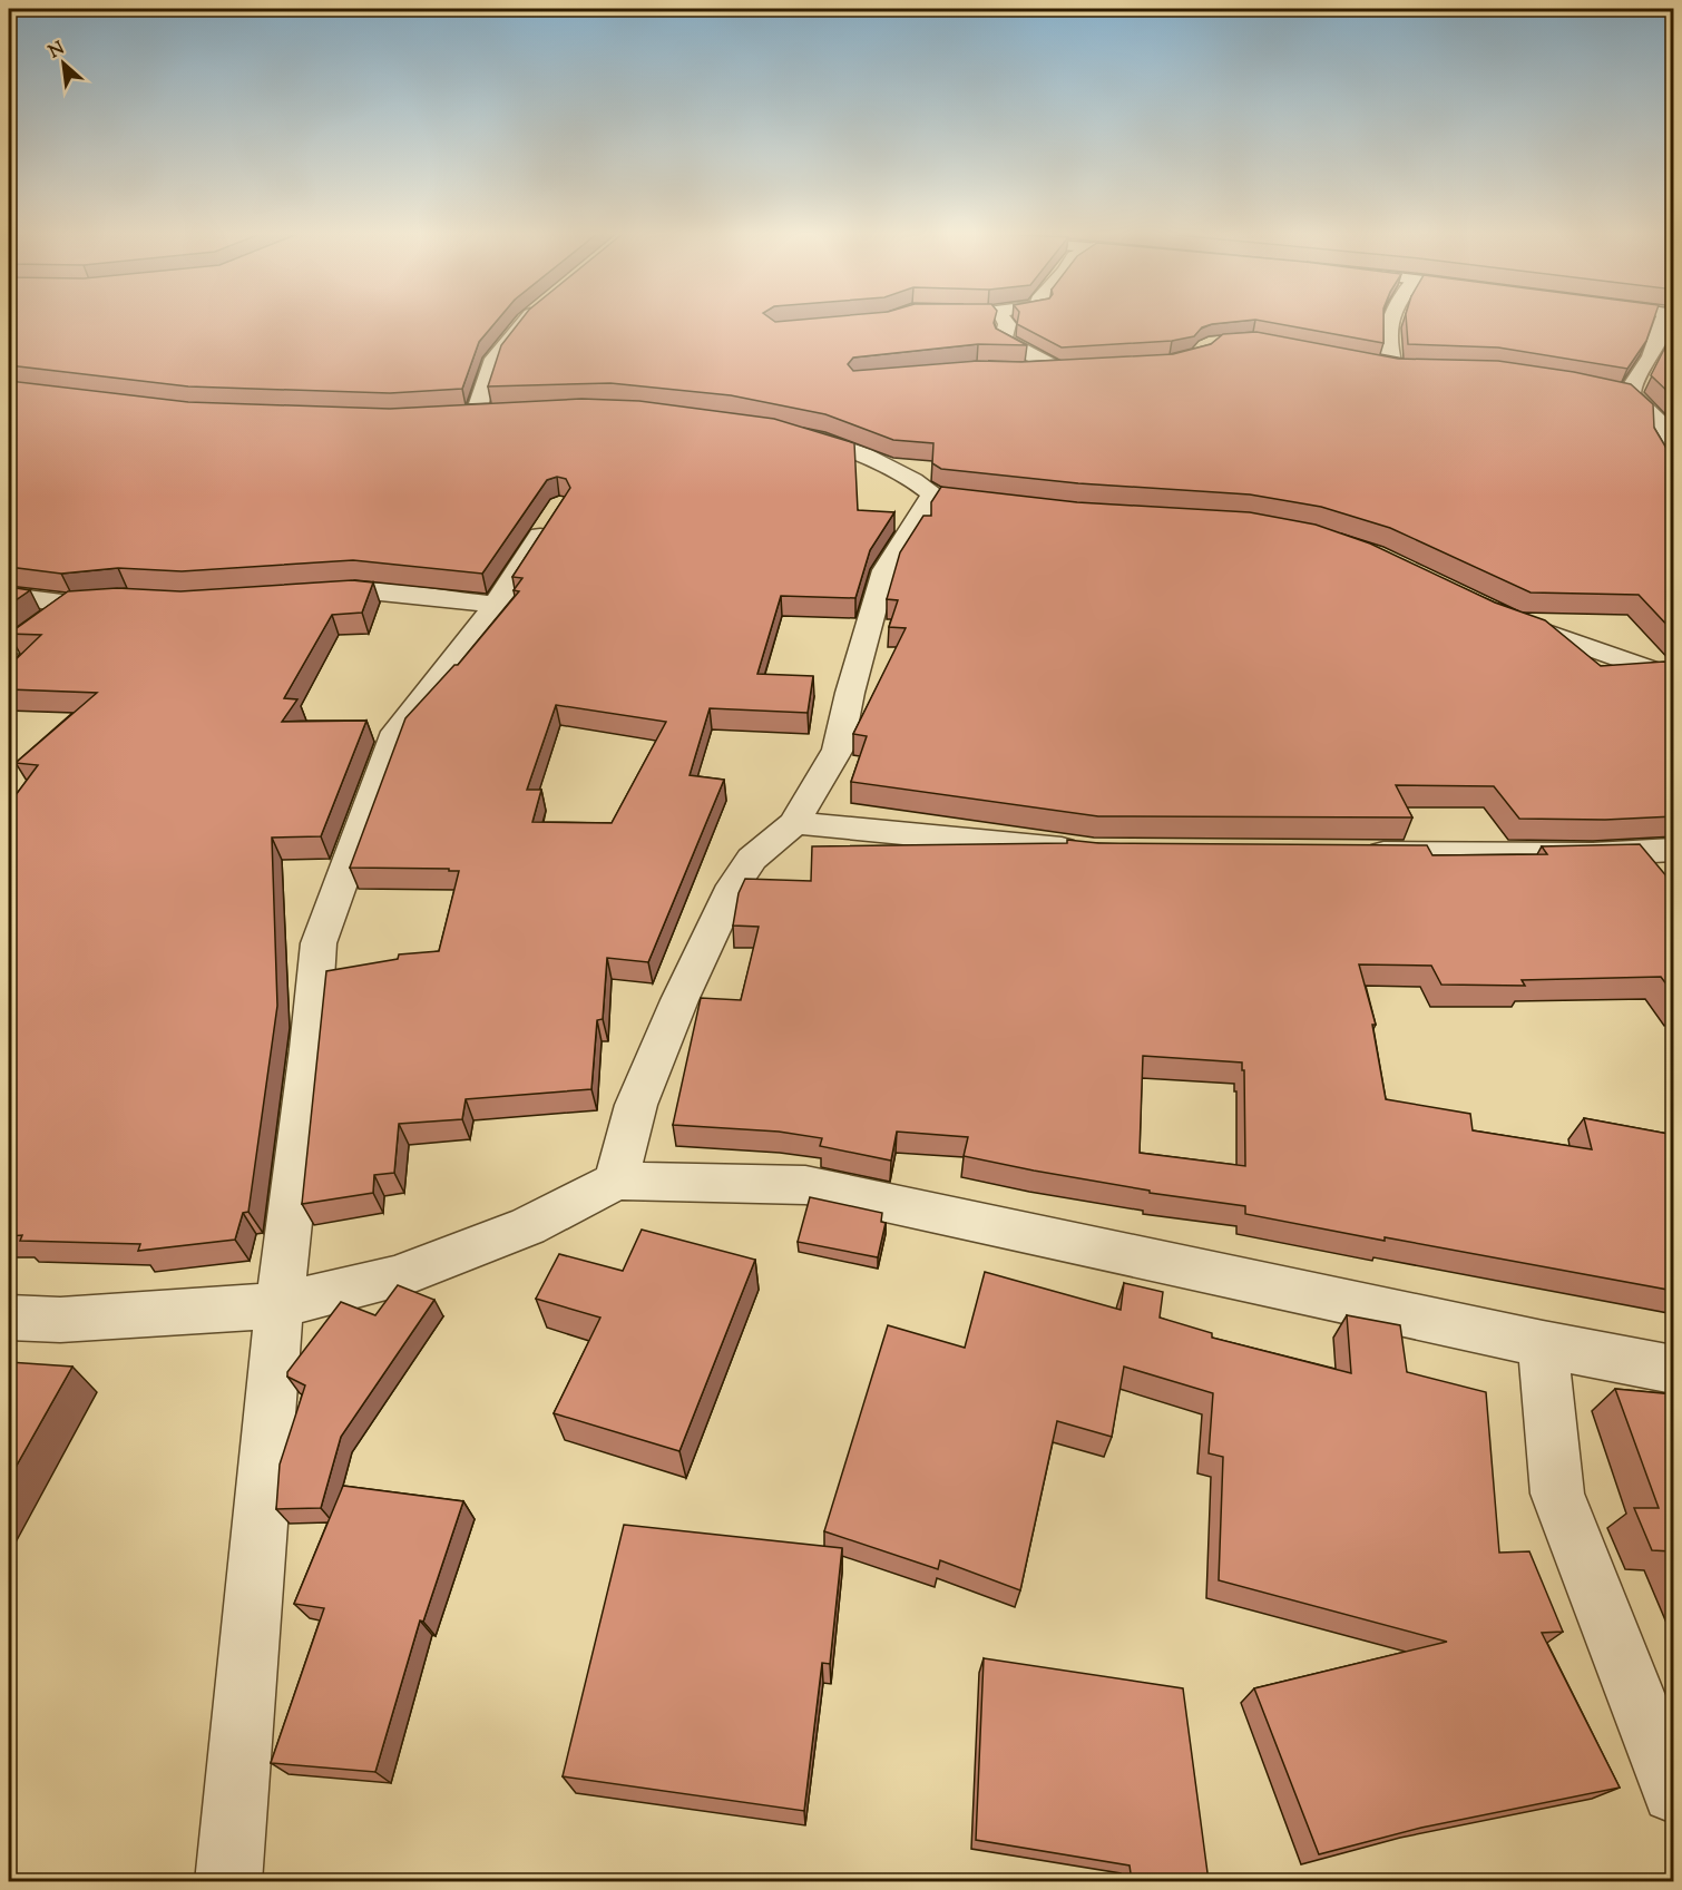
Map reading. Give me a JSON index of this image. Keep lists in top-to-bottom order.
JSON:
{
  "north": "top left"
}
